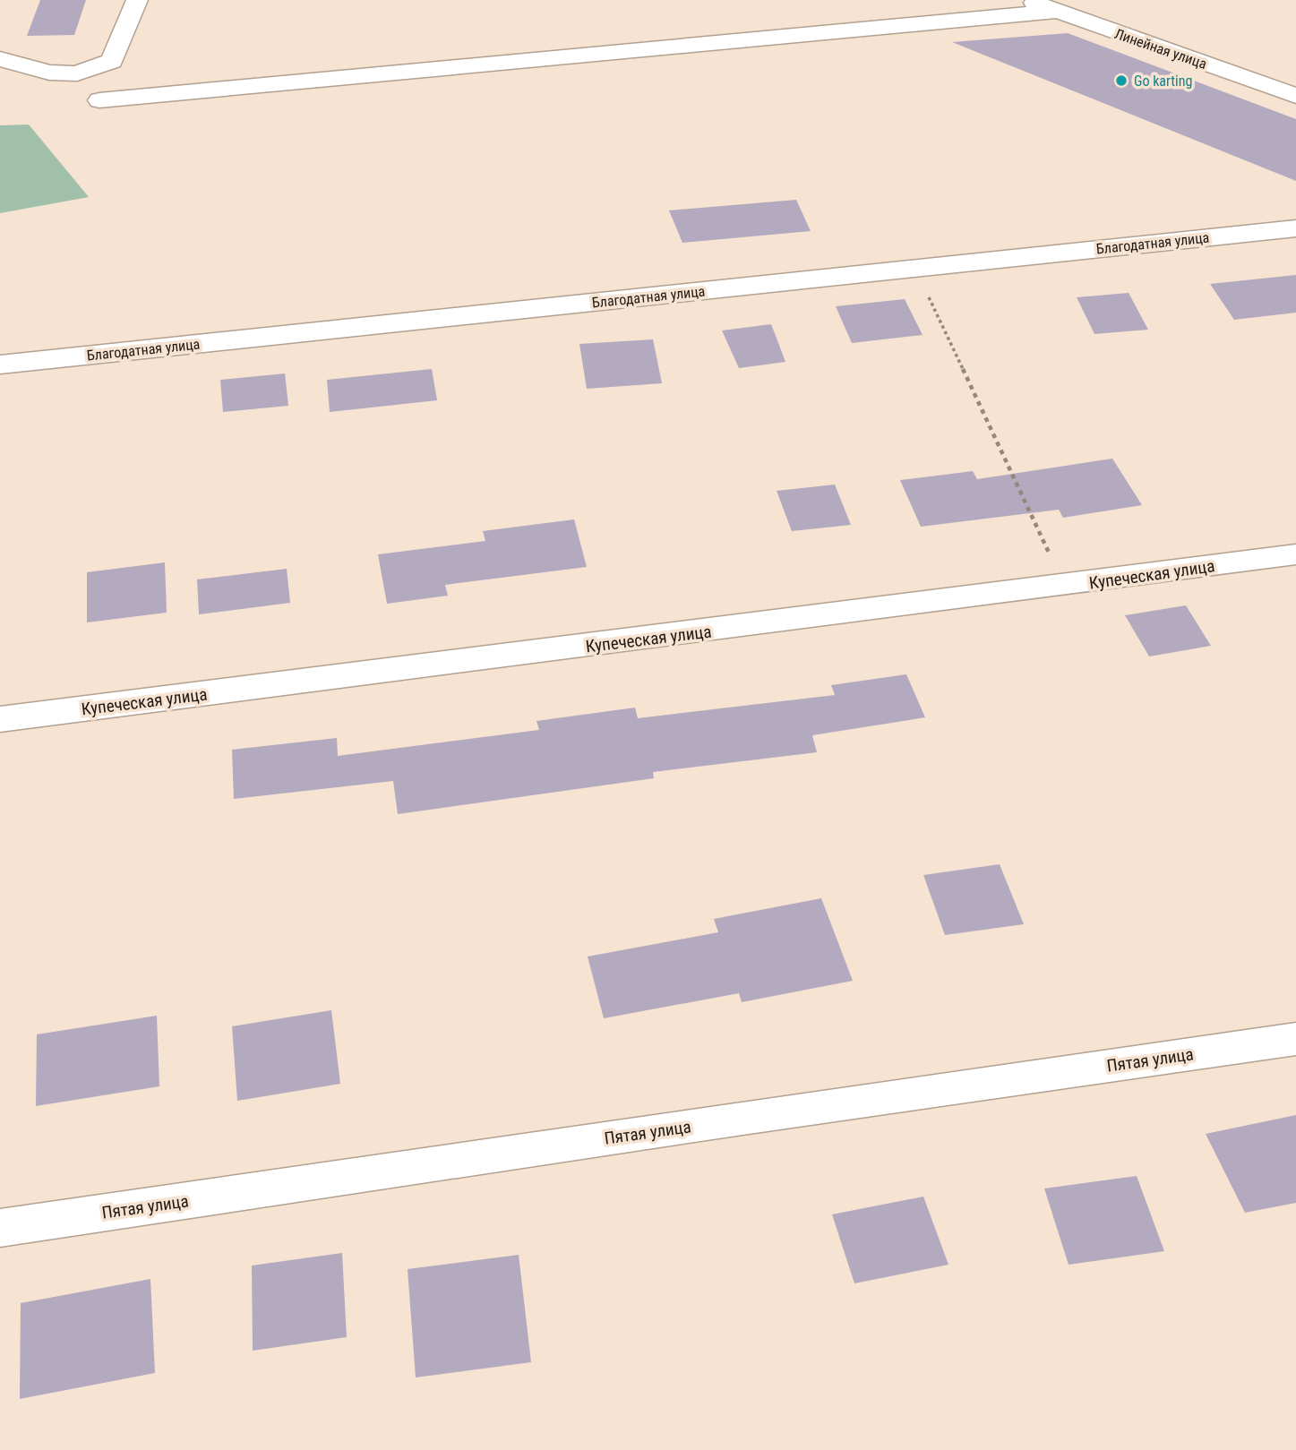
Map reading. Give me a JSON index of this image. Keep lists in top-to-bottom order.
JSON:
{
  "streets": {
    "street": [
      "Линейная улица",
      "Благодатная улица",
      "Купеческая улица",
      "Пятая улица"
    ]
  },
  "places": ["Go karting"]
}
